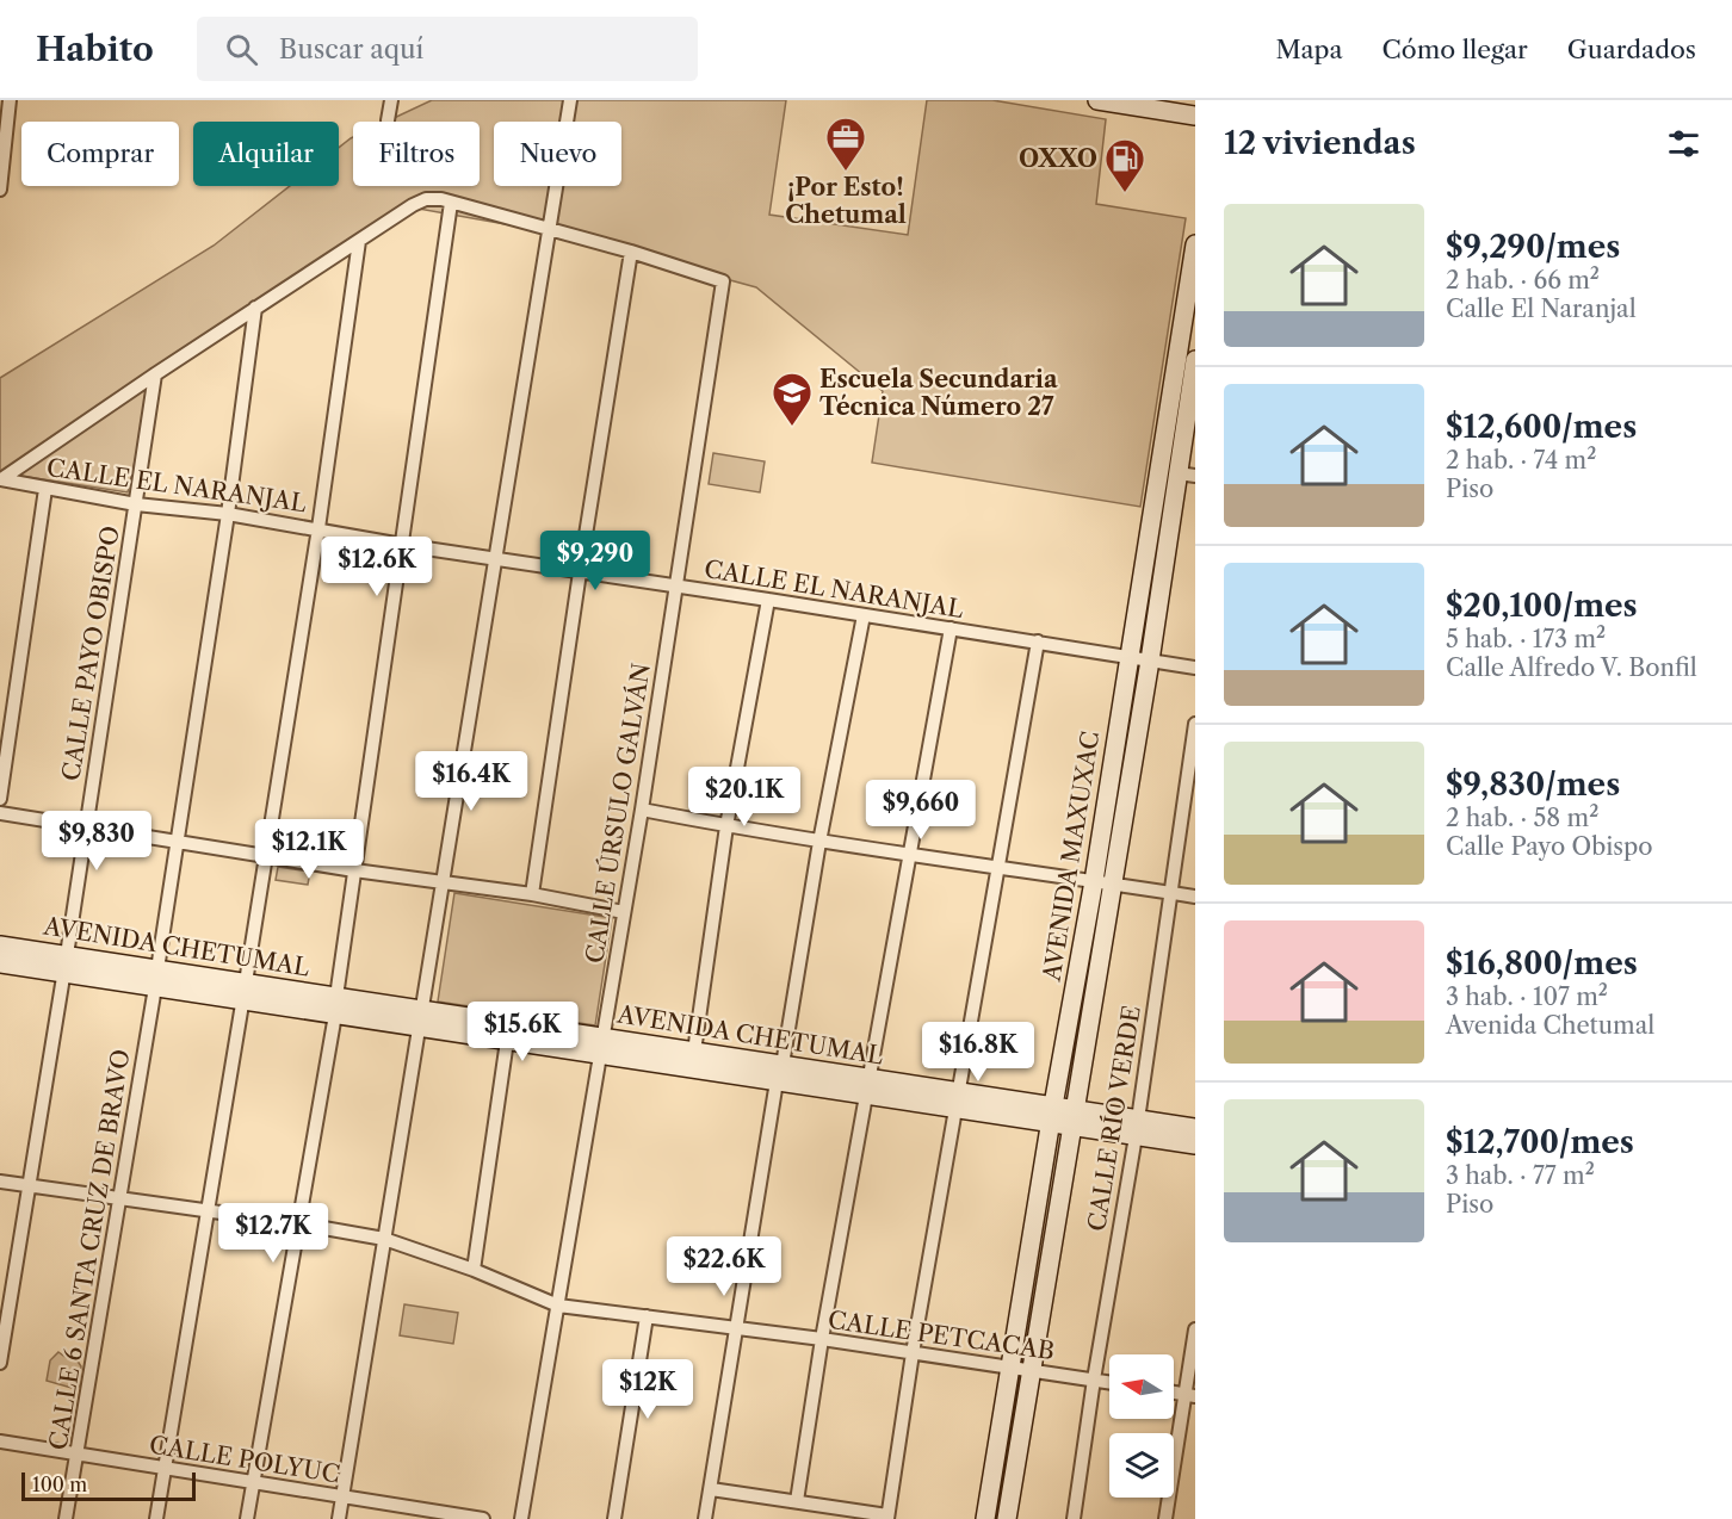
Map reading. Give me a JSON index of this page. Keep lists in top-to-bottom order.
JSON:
{
  "streets": {
    "main road": ["AVENIDA MAXUXAC", "AVENIDA CHETUMAL"],
    "street": [
      "CALLE EL NARANJAL",
      "CALLE PAYO OBISPO",
      "CALLE ÚRSULO GALVÁN",
      "CALLE RÍO VERDE",
      "CALLE 6 SANTA CRUZ DE BRAVO",
      "CALLE PETCACAB",
      "CALLE POLYUC"
    ]
  },
  "crossings": [
    ["CALLE EL NARANJAL", "CALLE PAYO OBISPO"],
    ["CALLE EL NARANJAL", "CALLE ÚRSULO GALVÁN"],
    ["CALLE EL NARANJAL", "AVENIDA MAXUXAC"],
    ["CALLE EL NARANJAL", "CALLE 6 SANTA CRUZ DE BRAVO"],
    ["CALLE PAYO OBISPO", "AVENIDA CHETUMAL"],
    ["CALLE PAYO OBISPO", "CALLE PETCACAB"],
    ["CALLE ÚRSULO GALVÁN", "AVENIDA CHETUMAL"],
    ["CALLE ÚRSULO GALVÁN", "CALLE PETCACAB"],
    ["AVENIDA MAXUXAC", "AVENIDA CHETUMAL"],
    ["AVENIDA MAXUXAC", "CALLE PETCACAB"],
    ["AVENIDA CHETUMAL", "CALLE RÍO VERDE"],
    ["AVENIDA CHETUMAL", "CALLE 6 SANTA CRUZ DE BRAVO"],
    ["CALLE RÍO VERDE", "CALLE PETCACAB"],
    ["CALLE 6 SANTA CRUZ DE BRAVO", "CALLE PETCACAB"],
    ["CALLE 6 SANTA CRUZ DE BRAVO", "CALLE POLYUC"]
  ],
  "places": {
    "office": ["¡Por Esto! Chetumal"],
    "fuel station": ["OXXO"],
    "school or university": ["Escuela Secundaria Técnica Número 27"]
  },
  "scale_bar": "100 m",
  "north": "left",
  "page": {
    "header": "Habito",
    "search": "Buscar aquí",
    "nav": ["Mapa", "Cómo llegar", "Guardados"],
    "heading": "12 viviendas",
    "chip": [
      "Comprar",
      "Alquilar",
      "Filtros",
      "Nuevo"
    ],
    "list": [
      {
        "name": "$9,290/mes",
        "note": "2 hab. · 66 m² · Calle El Naranjal"
      },
      {
        "name": "$12,600/mes",
        "note": "2 hab. · 74 m² · Piso"
      },
      {
        "name": "$20,100/mes",
        "note": "5 hab. · 173 m² · Calle Alfredo V. Bonfil"
      },
      {
        "name": "$9,830/mes",
        "note": "2 hab. · 58 m² · Calle Payo Obispo"
      },
      {
        "name": "$16,800/mes",
        "note": "3 hab. · 107 m² · Avenida Chetumal"
      },
      {
        "name": "$12,700/mes",
        "note": "3 hab. · 77 m² · Piso"
      }
    ],
    "price": [
      "$9,290",
      "$12.6K",
      "$16.4K",
      "$20.1K",
      "$9,660",
      "$9,830",
      "$12.1K",
      "$15.6K",
      "$16.8K",
      "$12.7K",
      "$22.6K",
      "$12K"
    ],
    "scale": "100 m"
  }
}
